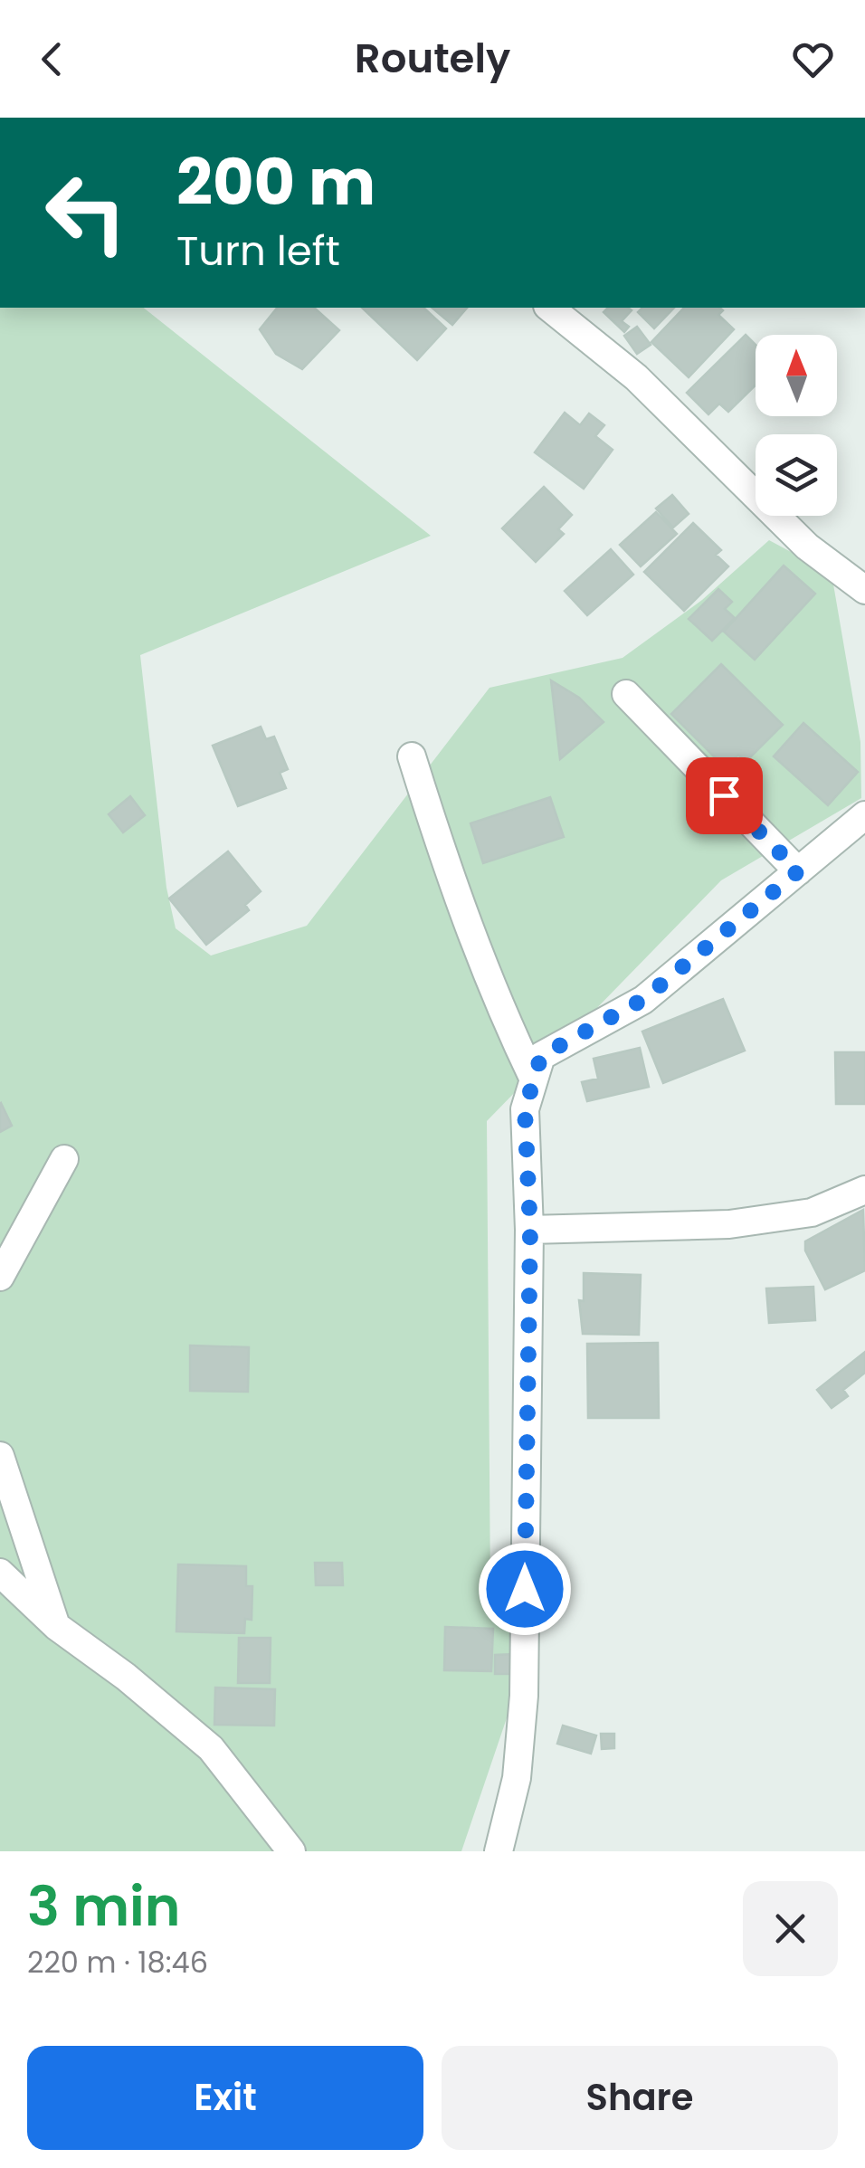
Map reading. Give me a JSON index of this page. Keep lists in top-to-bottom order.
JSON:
{
  "north": "top",
  "page": {
    "header": "Routely",
    "turn": ["200 m", "Turn left"],
    "heading": ["3 min", "220 m · 18:46"],
    "buttons": ["Exit", "Share"]
  }
}
